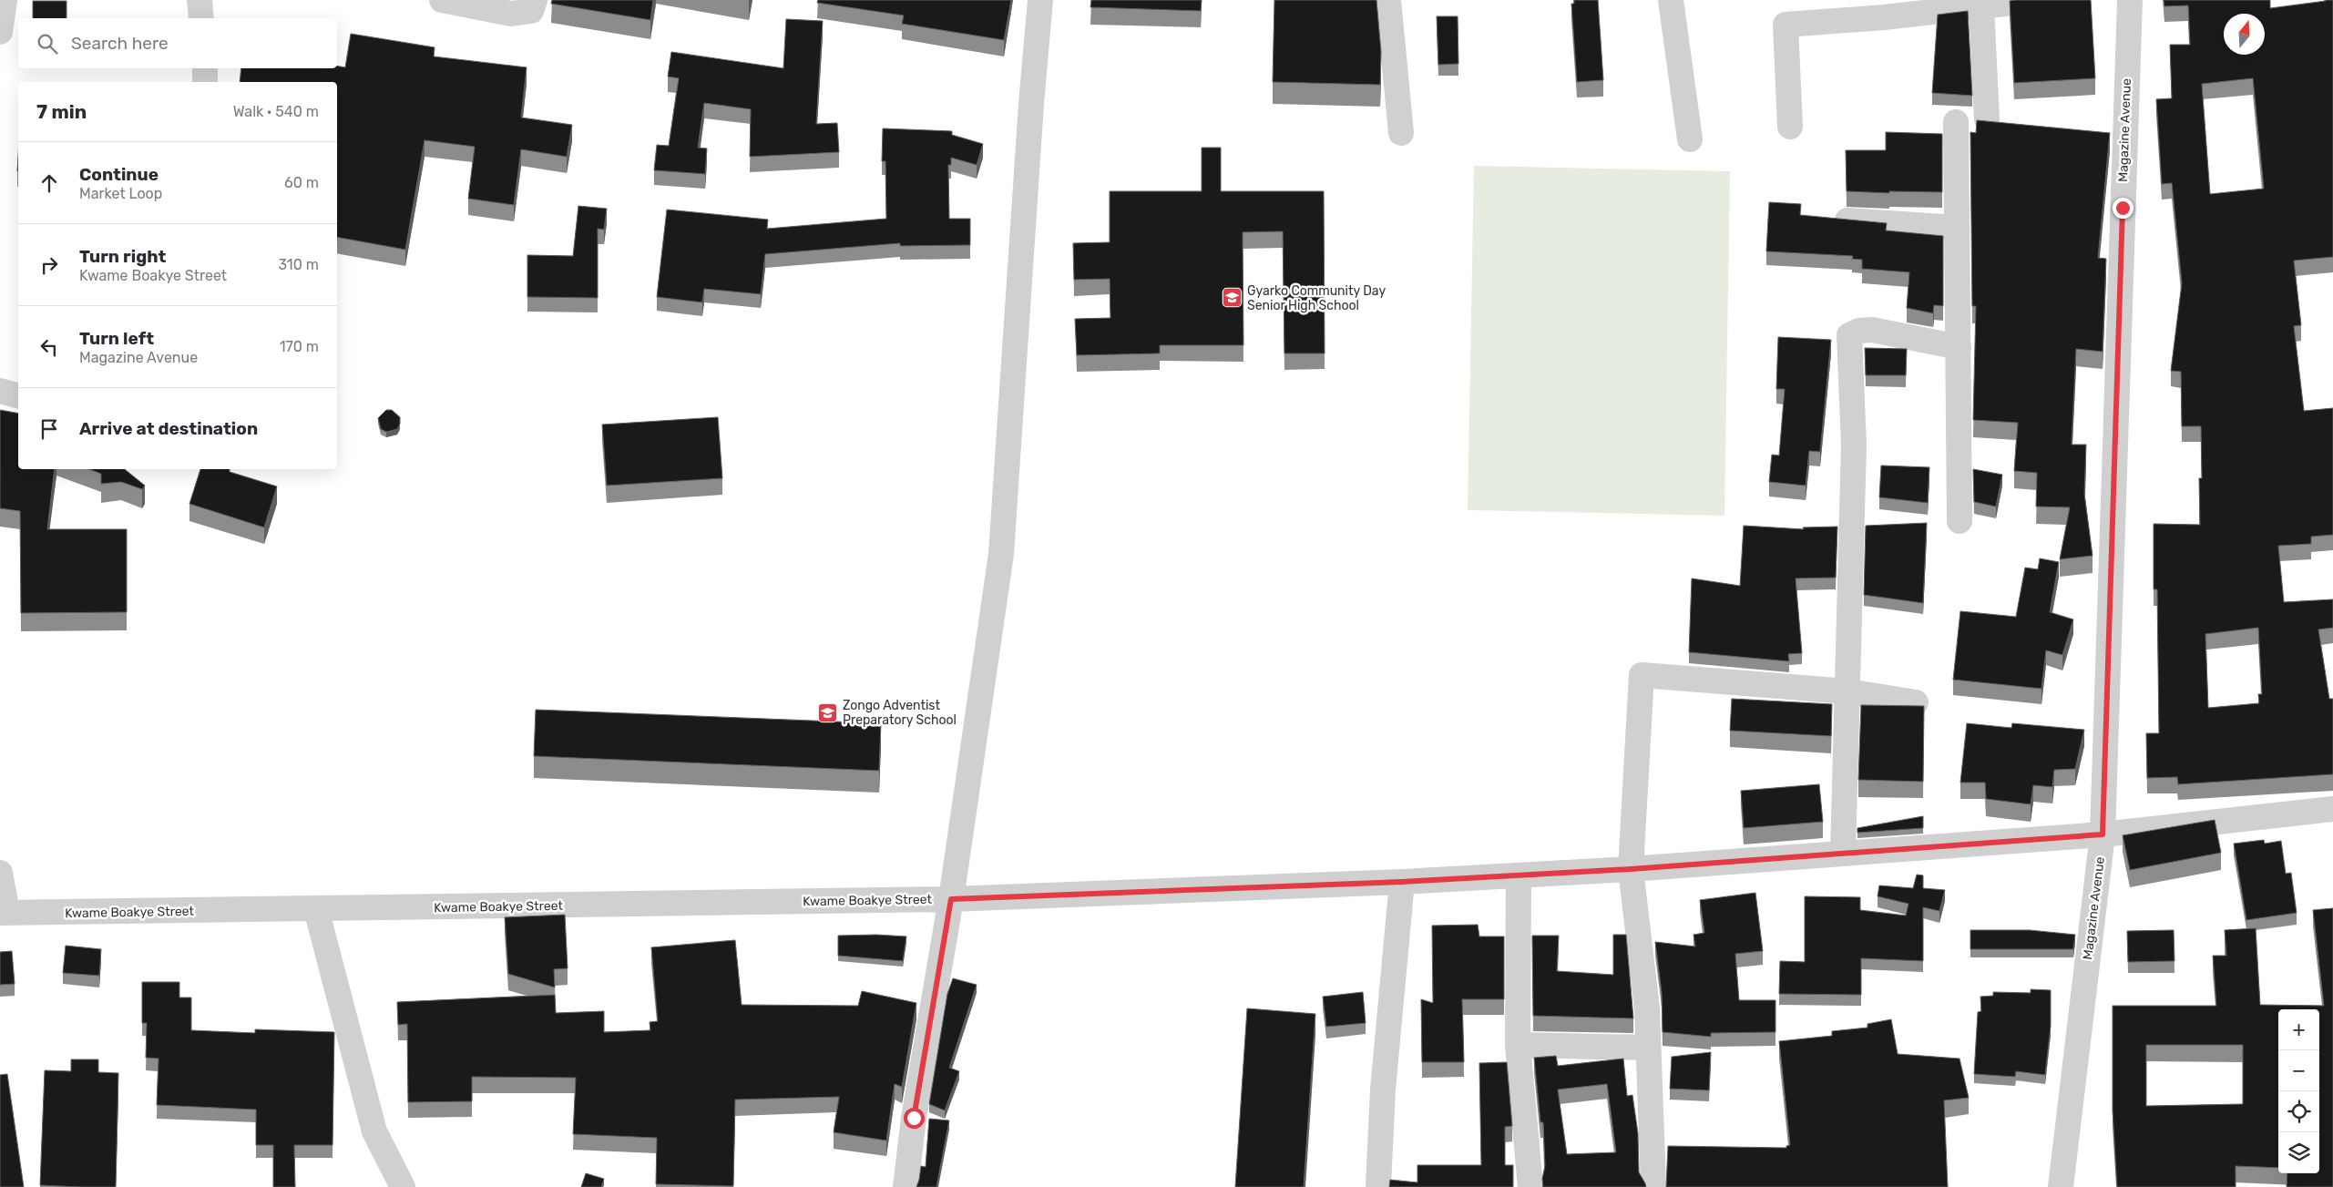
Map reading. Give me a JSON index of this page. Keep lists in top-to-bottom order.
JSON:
{
  "streets": {
    "street": ["Magazine Avenue", "Kwame Boakye Street"]
  },
  "crossings": [
    ["Magazine Avenue", "Kwame Boakye Street"]
  ],
  "places": {
    "school or university": ["Gyarko Community Day Senior High School", "Zongo Adventist Preparatory School"]
  },
  "north": "top",
  "page": {
    "search": "Search here",
    "heading": ["7 min", "Walk · 540 m"],
    "list": [
      ["Continue", "Market Loop", "60 m"],
      ["Turn right", "Kwame Boakye Street", "310 m"],
      ["Turn left", "Magazine Avenue", "170 m"],
      "Arrive at destination"
    ],
    "map_buttons": ["+", "−"]
  }
}
